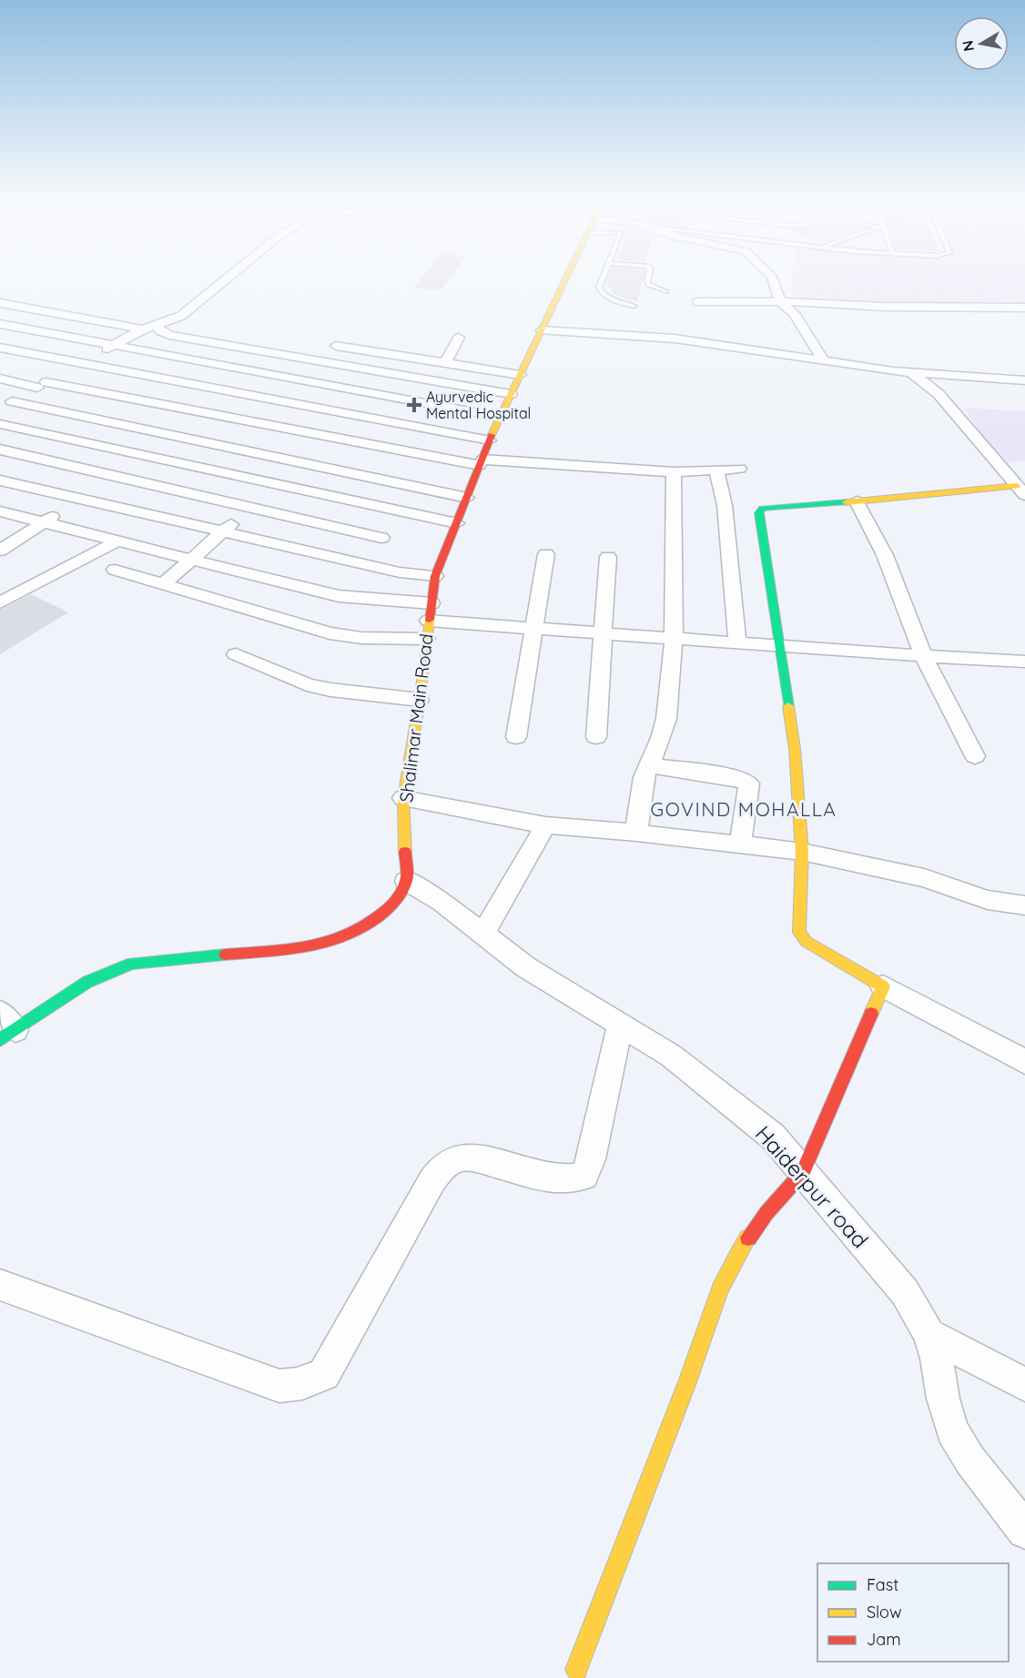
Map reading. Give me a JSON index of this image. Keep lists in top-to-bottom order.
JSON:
{
  "streets": {
    "street": ["Shalimar Main Road", "Haiderpur road"]
  },
  "crossings": [
    ["Shalimar Main Road", "Haiderpur road"]
  ],
  "districts": ["GOVIND MOHALLA"],
  "places": {
    "health": ["Ayurvedic Mental Hospital"]
  },
  "legend": ["Fast", "Slow", "Jam"],
  "north": "left"
}
